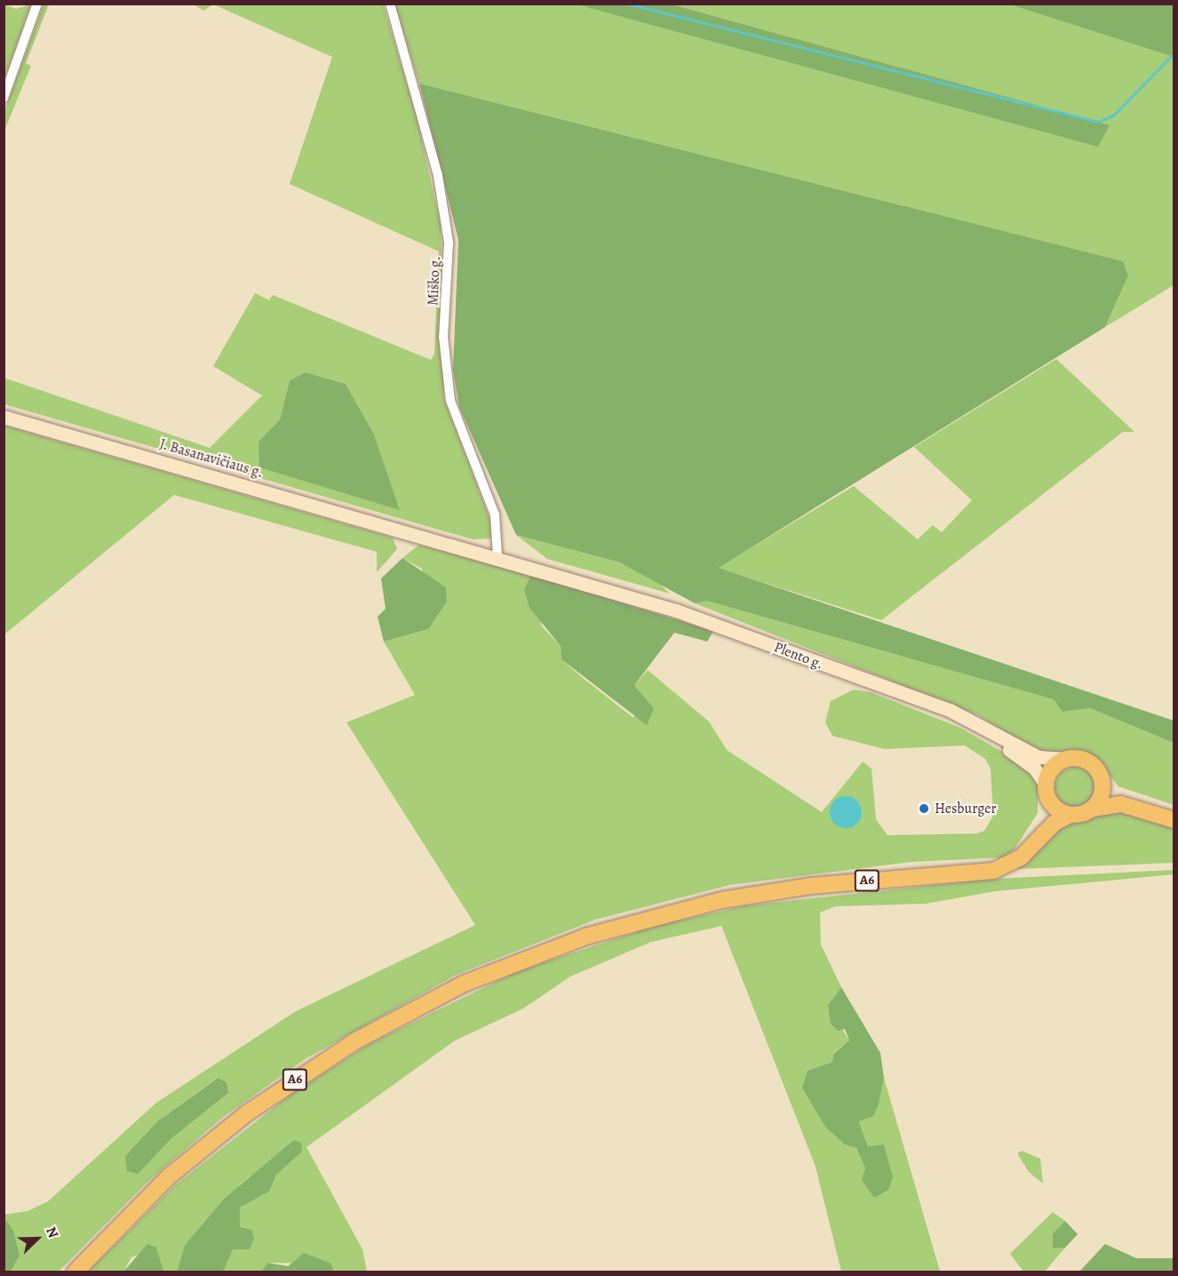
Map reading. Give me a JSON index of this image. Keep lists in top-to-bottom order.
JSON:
{
  "streets": {
    "highway": ["A6"],
    "main road": ["J. Basanavičiaus g.", "Plento g."],
    "street": ["Miško g."]
  },
  "crossings": [
    ["Miško g.", "J. Basanavičiaus g."],
    ["Miško g.", "Plento g."],
    ["J. Basanavičiaus g.", "Plento g."],
    ["Plento g.", "A6"]
  ],
  "places": ["Hesburger"],
  "north": "top right"
}
